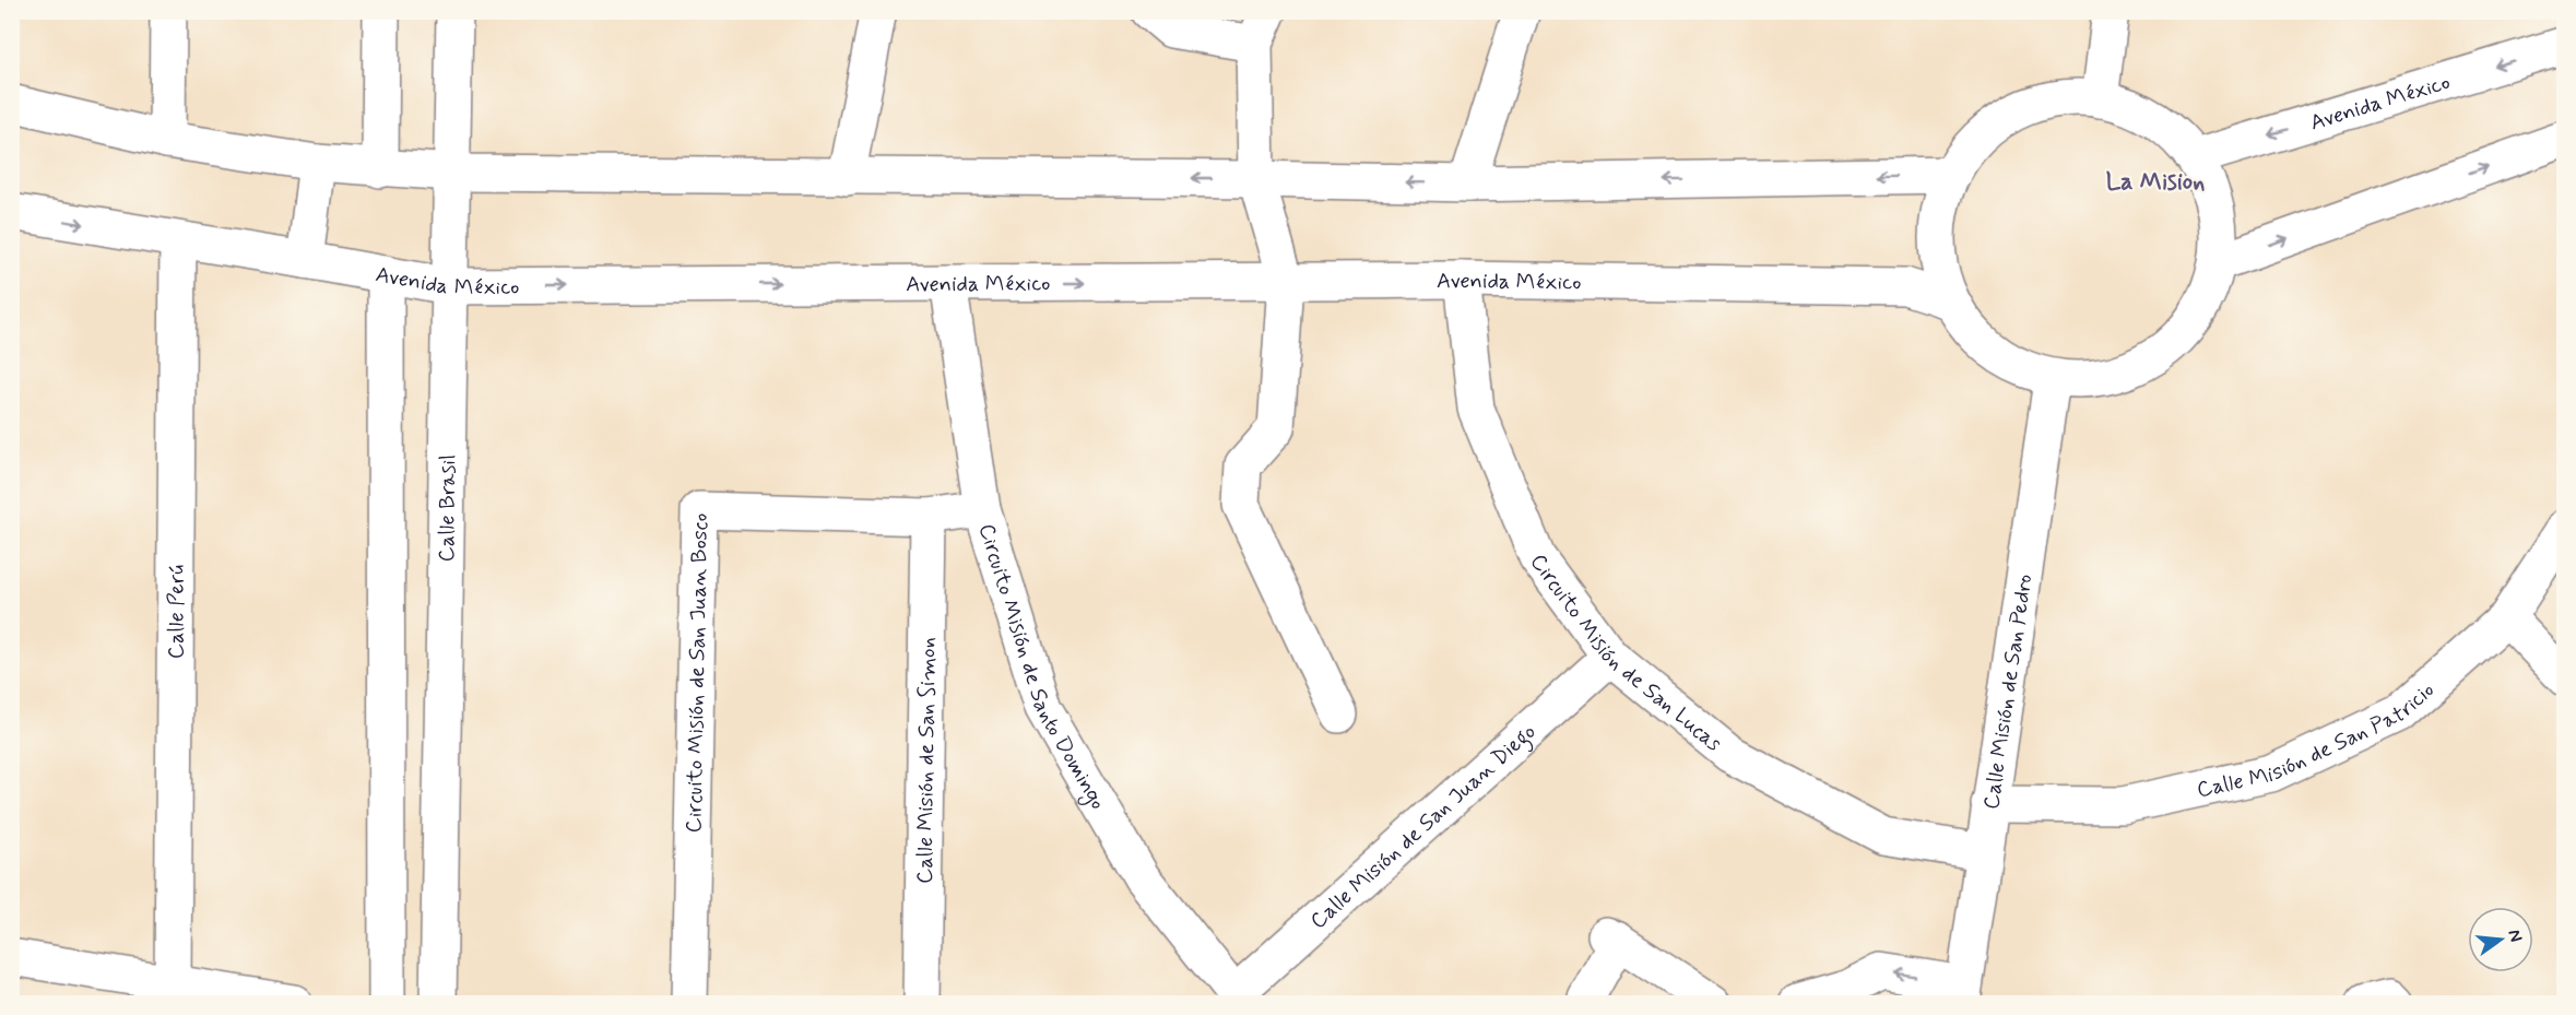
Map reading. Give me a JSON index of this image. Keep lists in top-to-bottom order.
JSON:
{
  "streets": {
    "street": [
      "Avenida México",
      "Calle Brasil",
      "Calle Perú",
      "Circuito Misión de San Lucas",
      "Circuito Misión de Santo Domingo",
      "Circuito Misión de San Juan Bosco",
      "Calle Misión de San Pedro",
      "Calle Misión de San Patricio",
      "Calle Misión de San Simon",
      "Calle Misión de San Juan Diego"
    ]
  },
  "crossings": [
    ["Avenida México", "Calle Brasil"],
    ["Avenida México", "Calle Perú"],
    ["Avenida México", "Circuito Misión de San Lucas"],
    ["Avenida México", "Circuito Misión de Santo Domingo"],
    ["Circuito Misión de San Lucas", "Calle Misión de San Pedro"],
    ["Circuito Misión de San Lucas", "Calle Misión de San Juan Diego"],
    ["Circuito Misión de Santo Domingo", "Circuito Misión de San Juan Bosco"],
    ["Circuito Misión de Santo Domingo", "Calle Misión de San Juan Diego"],
    ["Circuito Misión de San Juan Bosco", "Calle Misión de San Simon"],
    ["Calle Misión de San Pedro", "Calle Misión de San Patricio"]
  ],
  "districts": ["La Mision"],
  "north": "right"
}
